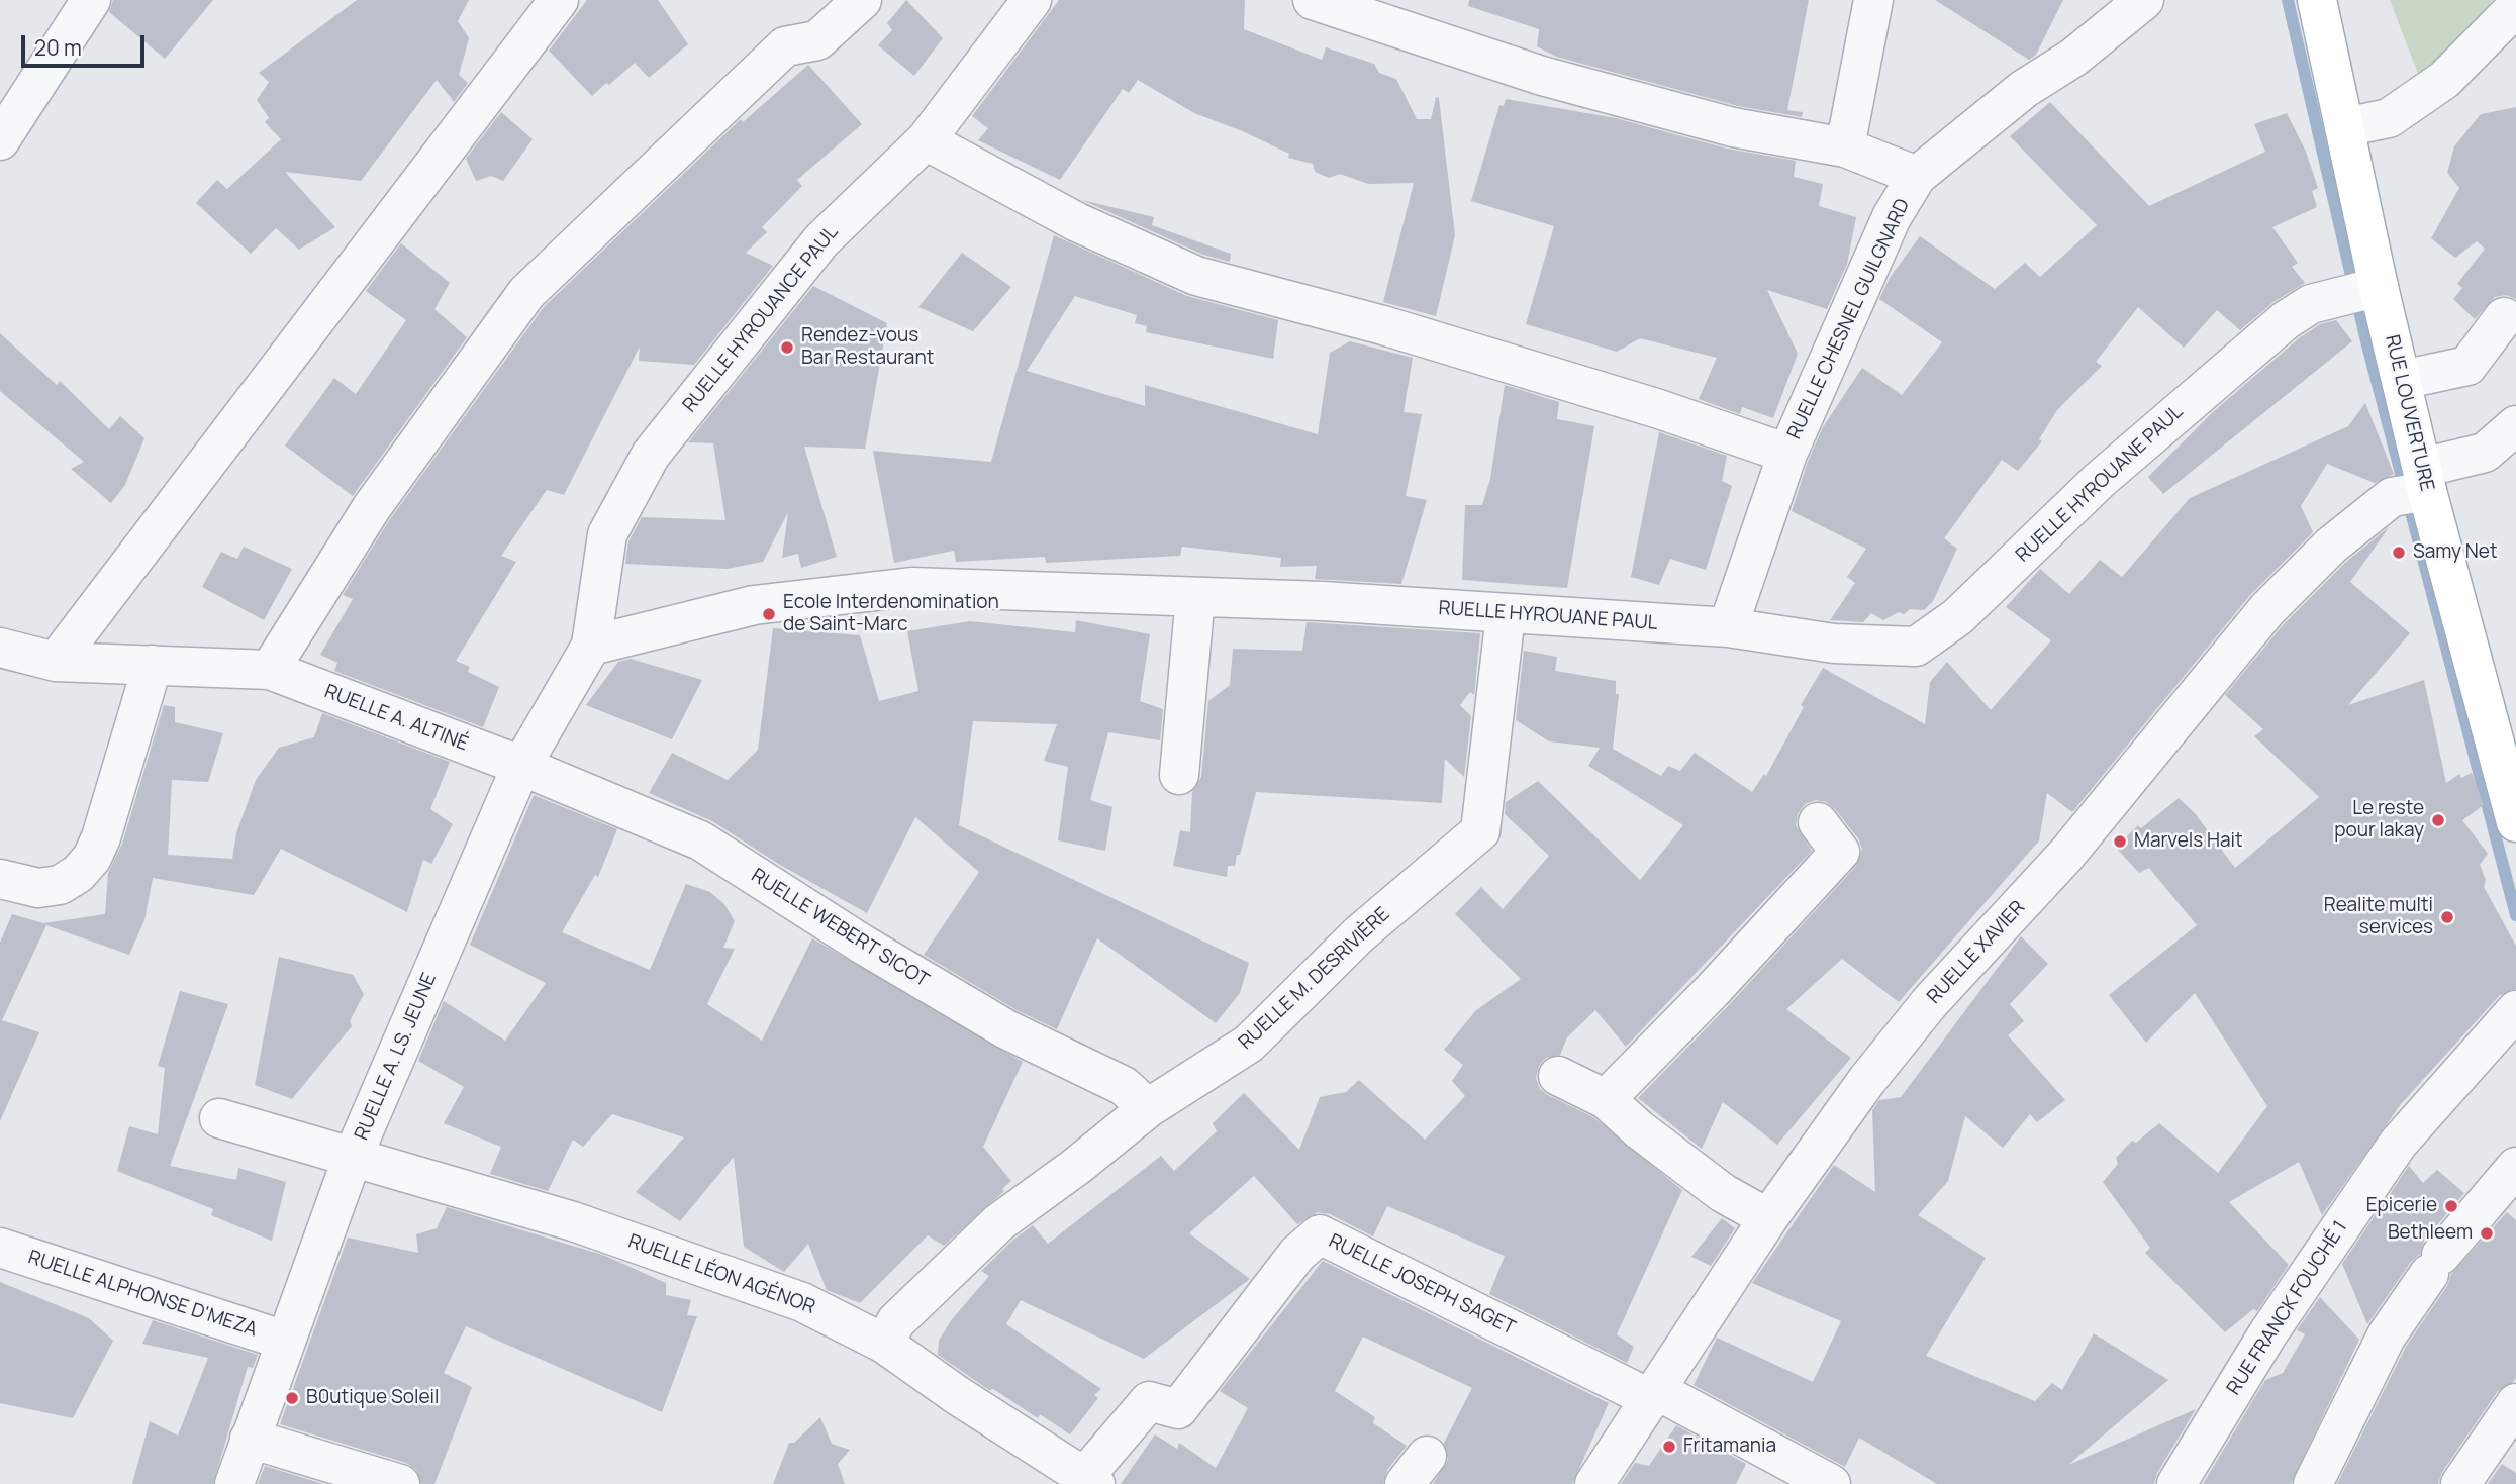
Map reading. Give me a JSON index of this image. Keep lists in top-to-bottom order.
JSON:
{
  "streets": {
    "main road": ["RUE LOUVERTURE"],
    "street": [
      "RUELLE HYROUANCE PAUL",
      "RUELLE CHESNEL GUILGNARD",
      "RUELLE HYROUANE PAUL",
      "RUELLE A. ALTINÉ",
      "RUELLE WEBERT SICOT",
      "RUELLE XAVIER",
      "RUELLE M. DESRIVIÈRE",
      "RUELLE A. LS. JEUNE",
      "RUELLE LÉON AGÉNOR",
      "RUELLE JOSEPH SAGET",
      "RUELLE ALPHONSE D'MEZA",
      "RUE FRANCK FOUCHÉ 1"
    ]
  },
  "crossings": [
    ["RUELLE HYROUANCE PAUL", "RUELLE HYROUANE PAUL"],
    ["RUELLE HYROUANCE PAUL", "RUELLE A. LS. JEUNE"],
    ["RUELLE CHESNEL GUILGNARD", "RUELLE HYROUANE PAUL"],
    ["RUE LOUVERTURE", "RUELLE HYROUANE PAUL"],
    ["RUE LOUVERTURE", "RUELLE XAVIER"],
    ["RUELLE HYROUANE PAUL", "RUELLE M. DESRIVIÈRE"],
    ["RUELLE HYROUANE PAUL", "RUELLE A. LS. JEUNE"],
    ["RUELLE A. ALTINÉ", "RUELLE WEBERT SICOT"],
    ["RUELLE A. ALTINÉ", "RUELLE A. LS. JEUNE"],
    ["RUELLE WEBERT SICOT", "RUELLE M. DESRIVIÈRE"],
    ["RUELLE WEBERT SICOT", "RUELLE A. LS. JEUNE"],
    ["RUELLE XAVIER", "RUELLE JOSEPH SAGET"],
    ["RUELLE M. DESRIVIÈRE", "RUELLE LÉON AGÉNOR"],
    ["RUELLE A. LS. JEUNE", "RUELLE LÉON AGÉNOR"],
    ["RUELLE A. LS. JEUNE", "RUELLE ALPHONSE D'MEZA"],
    ["RUELLE LÉON AGÉNOR", "RUELLE JOSEPH SAGET"]
  ],
  "places": [
    "Rendez-vous Bar Restaurant",
    "Samy Net",
    "Ecole Interdenomination de Saint-Marc",
    "Le reste pour lakay",
    "Marvels Hait",
    "Realite multi services",
    "Epicerie",
    "Bethleem",
    "B0utique Soleil",
    "Fritamania"
  ],
  "scale_bar": "20 m"
}
